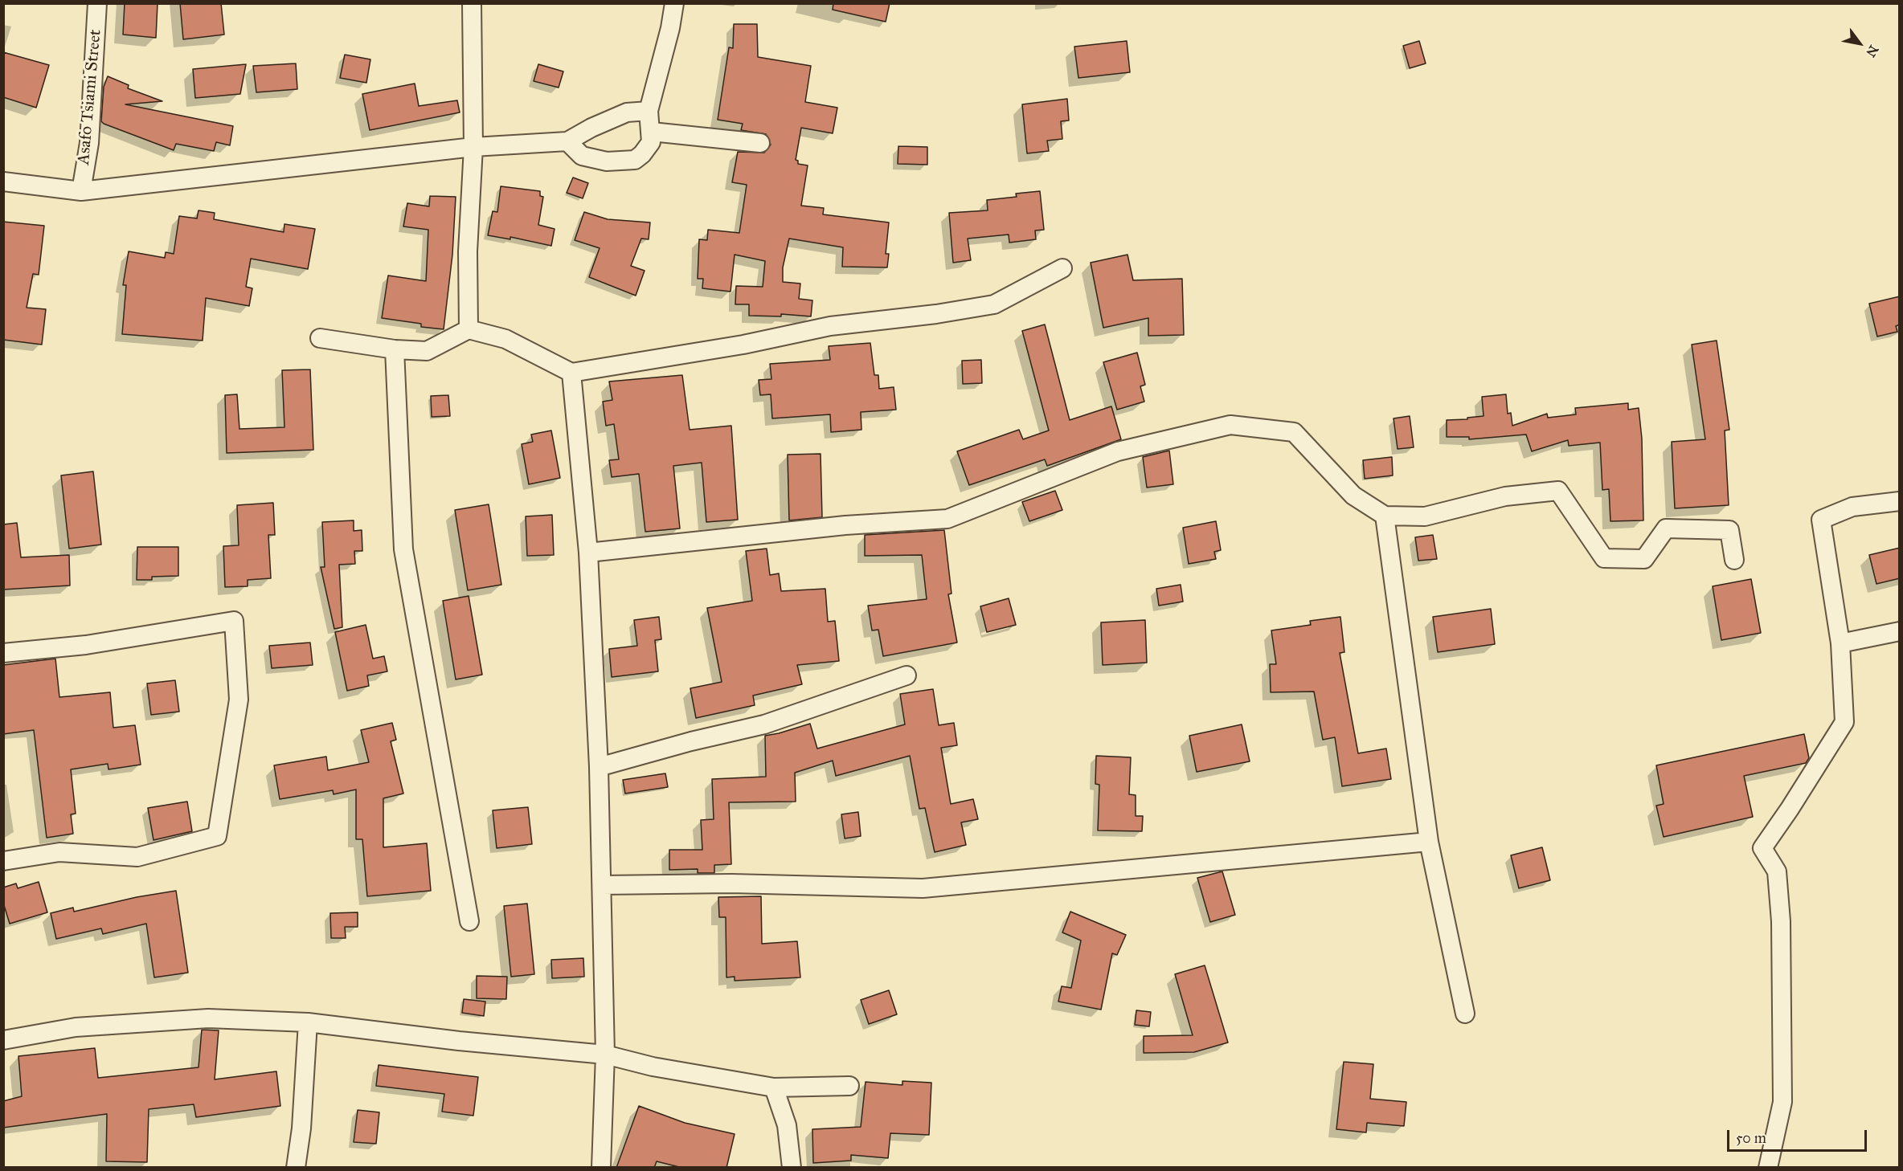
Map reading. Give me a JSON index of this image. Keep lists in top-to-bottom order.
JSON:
{
  "streets": {
    "street": ["Asafo Tsiami Street"]
  },
  "scale_bar": "50 m",
  "north": "bottom right"
}
